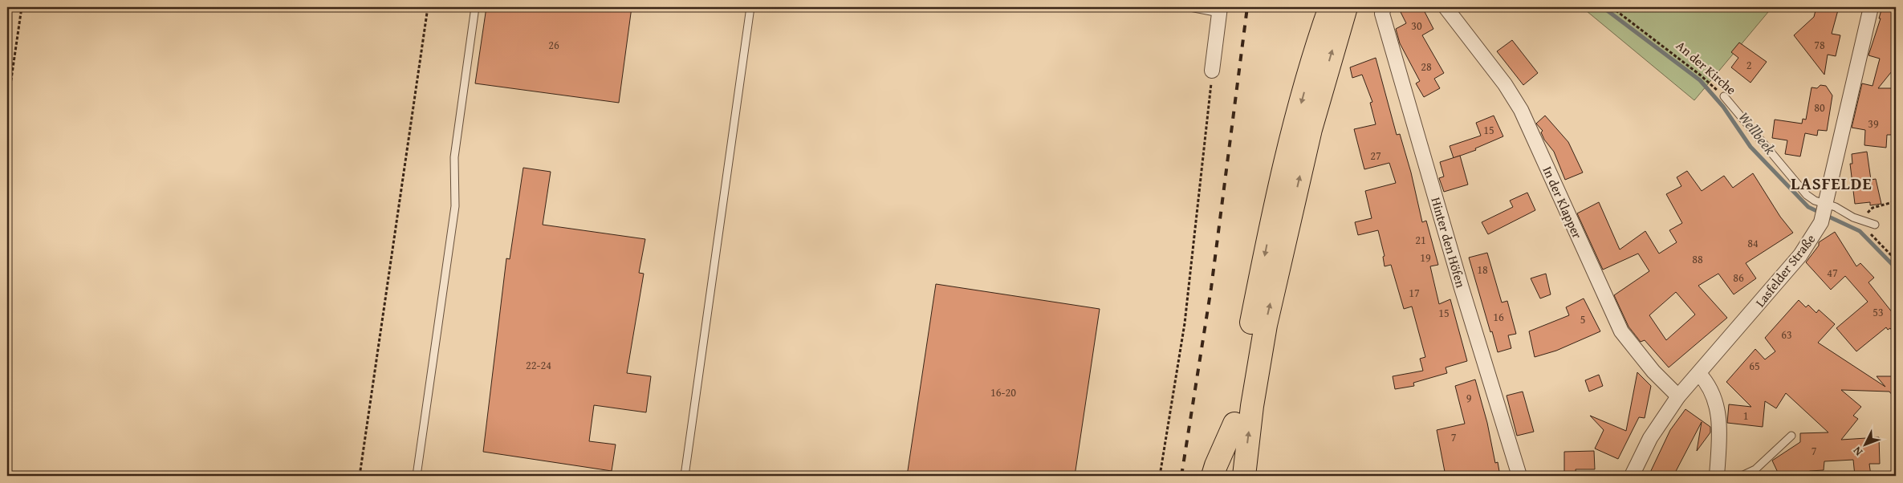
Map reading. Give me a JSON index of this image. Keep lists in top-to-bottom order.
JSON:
{
  "streets": {
    "street": ["In der Klapper", "Hinter den Höfen", "Lasfelder Straße"],
    "lane": ["An der Kirche"]
  },
  "crossings": [
    ["An der Kirche", "Lasfelder Straße"],
    ["In der Klapper", "Lasfelder Straße"]
  ],
  "districts": ["LASFELDE"],
  "water": ["Wellbeek"],
  "house_numbers": [
    "30",
    "26",
    "78",
    "2",
    "28",
    "80",
    "39",
    "15",
    "27",
    "21",
    "84",
    "19",
    "88",
    "18",
    "47",
    "86",
    "17",
    "53",
    "15",
    "16",
    "5",
    "63",
    "22-24",
    "65",
    "16-20",
    "9",
    "1",
    "7",
    "7"
  ],
  "north": "bottom left"
}
